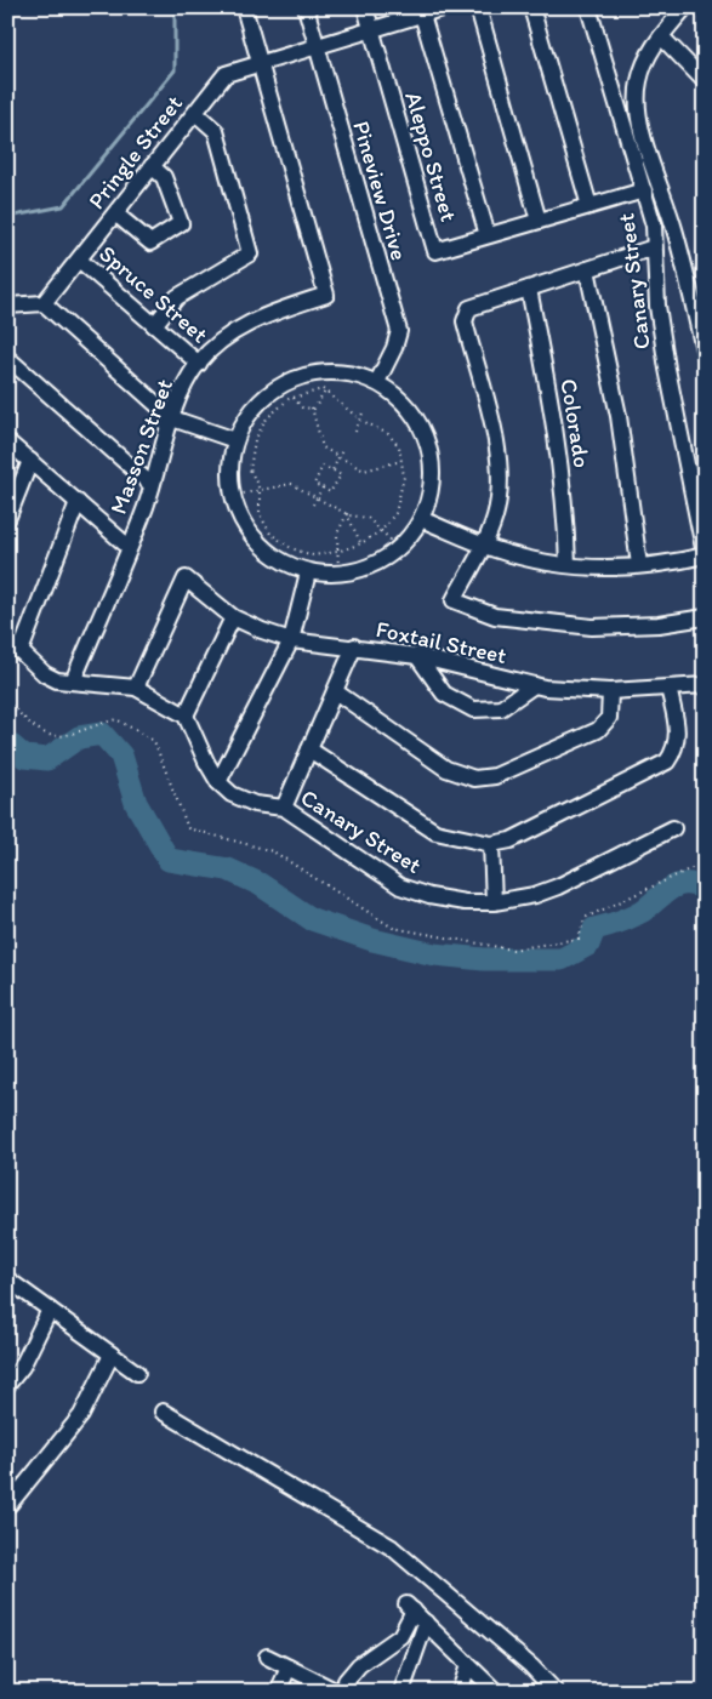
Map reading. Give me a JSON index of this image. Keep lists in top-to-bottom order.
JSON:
{
  "streets": {
    "street": [
      "Pringle Street",
      "Aleppo Street",
      "Pineview Drive",
      "Canary Street",
      "Spruce Street",
      "Colorado",
      "Masson Street",
      "Foxtail Street"
    ]
  },
  "crossings": [
    ["Pringle Street", "Pineview Drive"],
    ["Pringle Street", "Spruce Street"],
    ["Pringle Street", "Masson Street"],
    ["Aleppo Street", "Canary Street"],
    ["Spruce Street", "Masson Street"]
  ]
}
